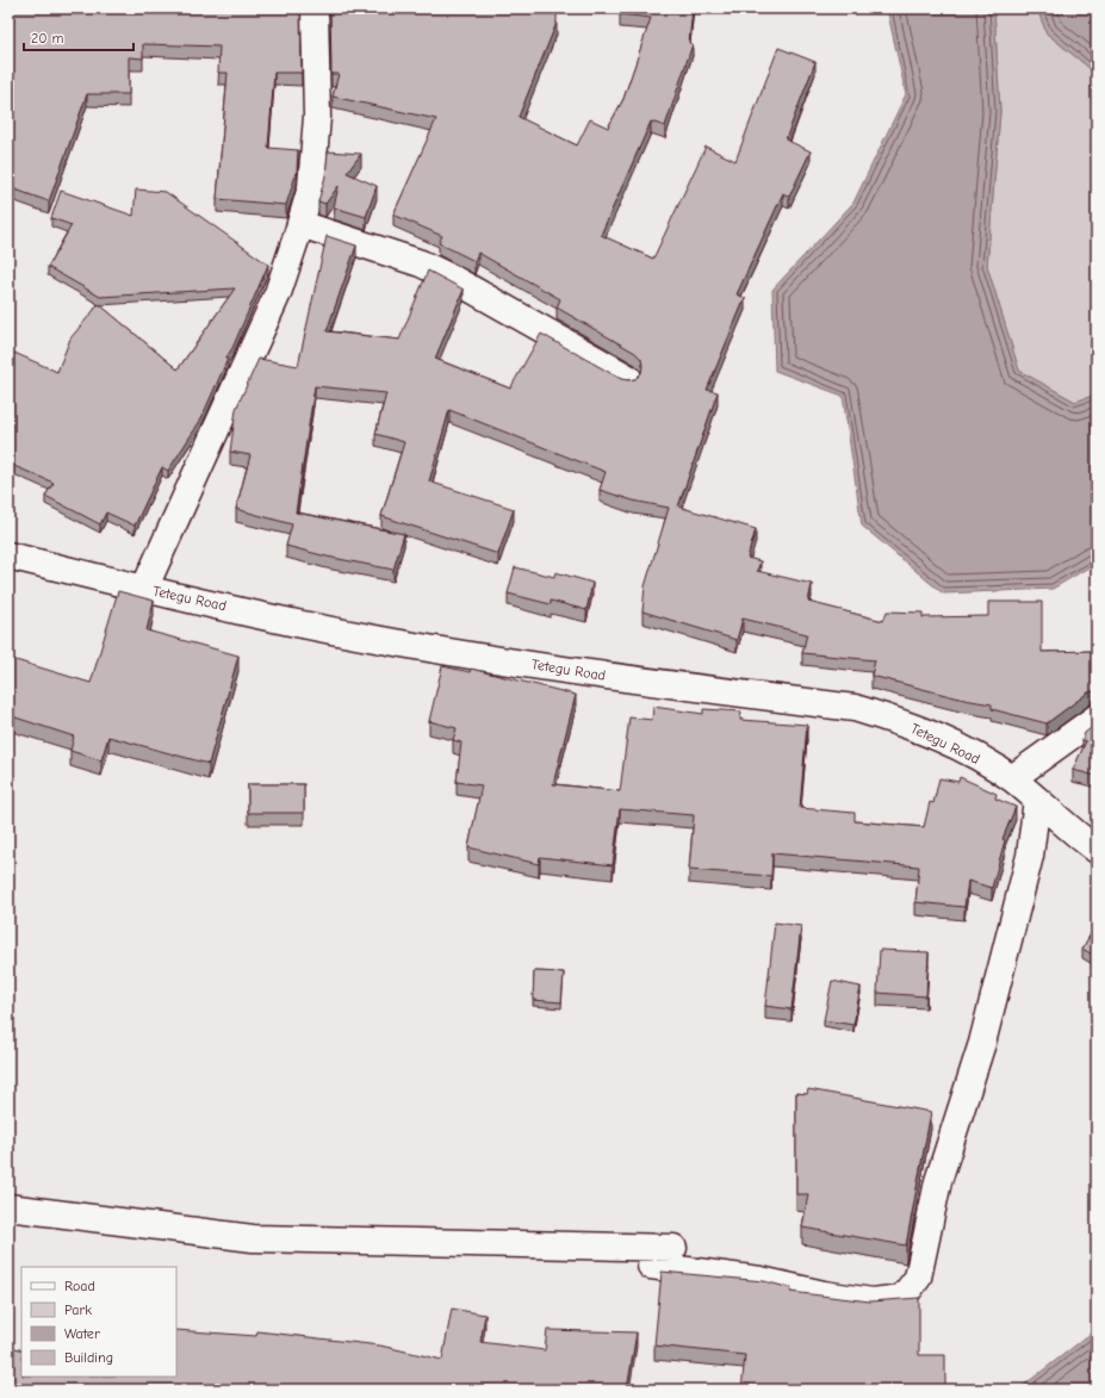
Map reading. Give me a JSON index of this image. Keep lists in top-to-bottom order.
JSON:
{
  "streets": {
    "street": ["Tetegu Road"]
  },
  "legend": [
    "Road",
    "Park",
    "Water",
    "Building"
  ],
  "scale_bar": "20 m"
}
